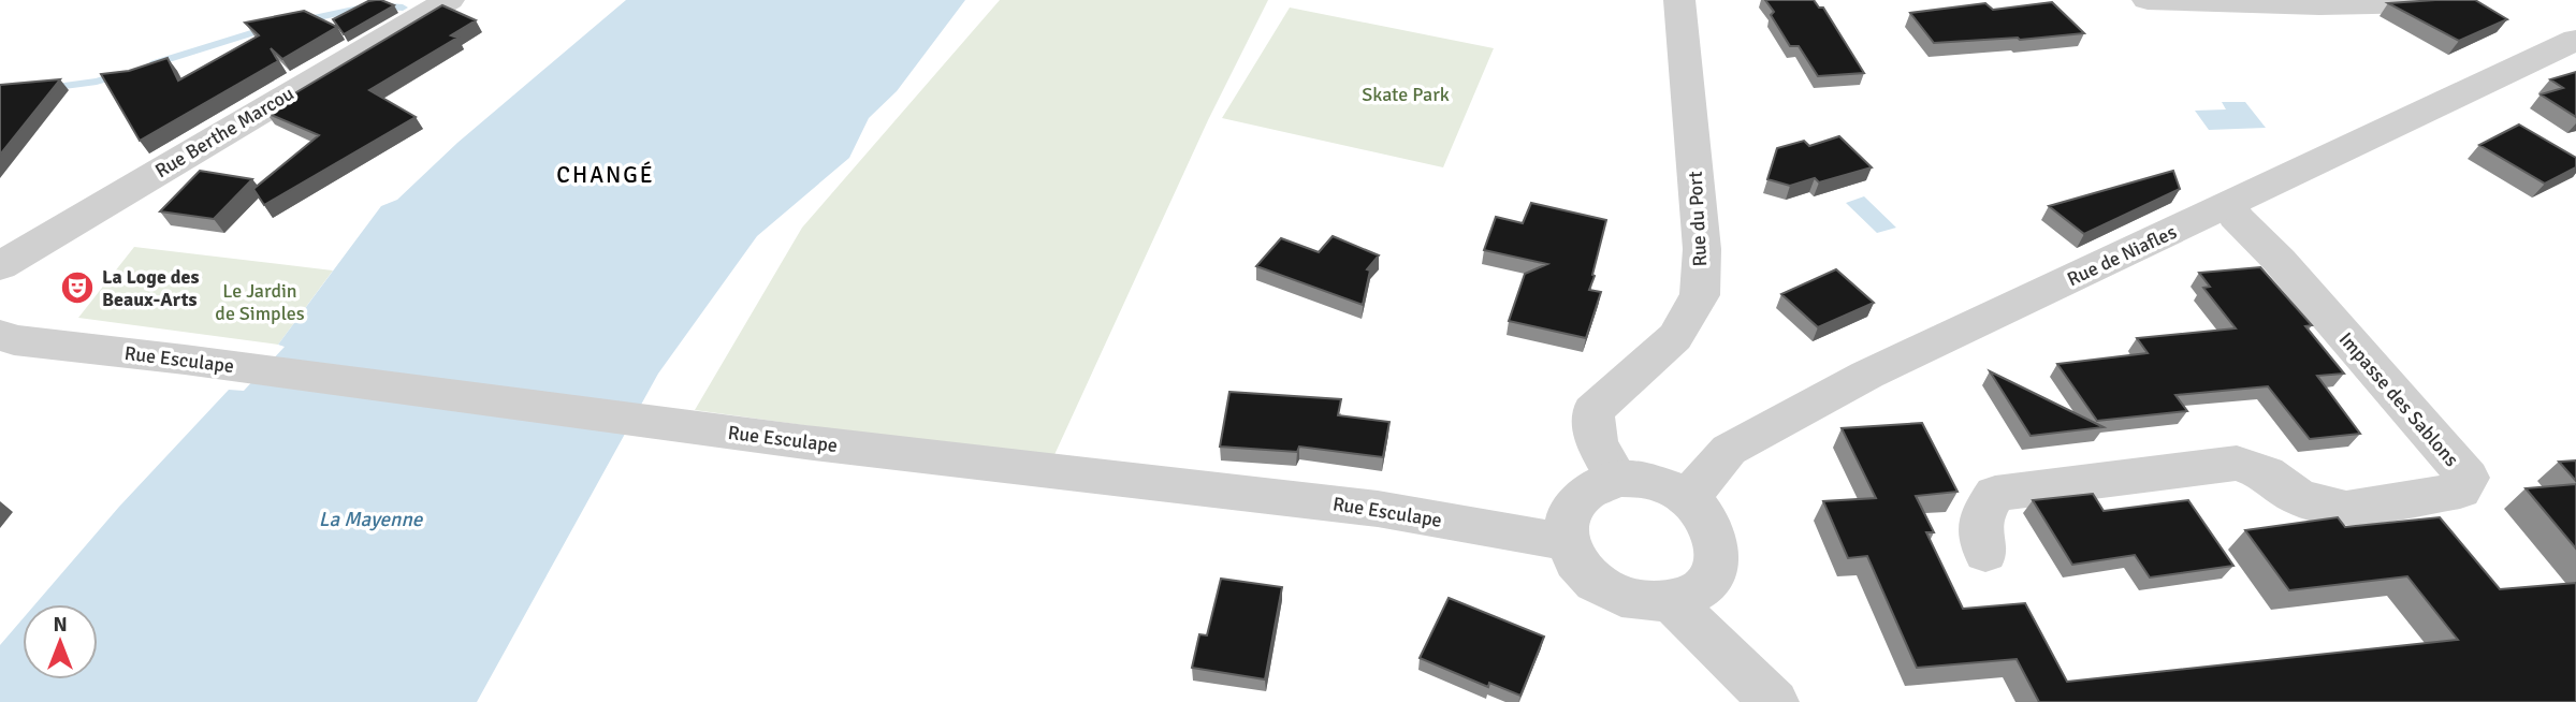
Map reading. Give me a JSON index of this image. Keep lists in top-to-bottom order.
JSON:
{
  "streets": {
    "street": [
      "Rue Berthe Marcou",
      "Rue du Port",
      "Rue de Niafles",
      "Rue Esculape",
      "Impasse des Sablons"
    ]
  },
  "crossings": [
    ["Rue du Port", "Rue de Niafles"],
    ["Rue du Port", "Rue Esculape"],
    ["Rue de Niafles", "Rue Esculape"],
    ["Rue de Niafles", "Impasse des Sablons"]
  ],
  "districts": ["CHANGÉ"],
  "water": ["La Mayenne"],
  "parks": ["Skate Park", "Le Jardin de Simples"],
  "places": {
    "theatre": ["La Loge des Beaux-Arts"]
  },
  "north": "top"
}
